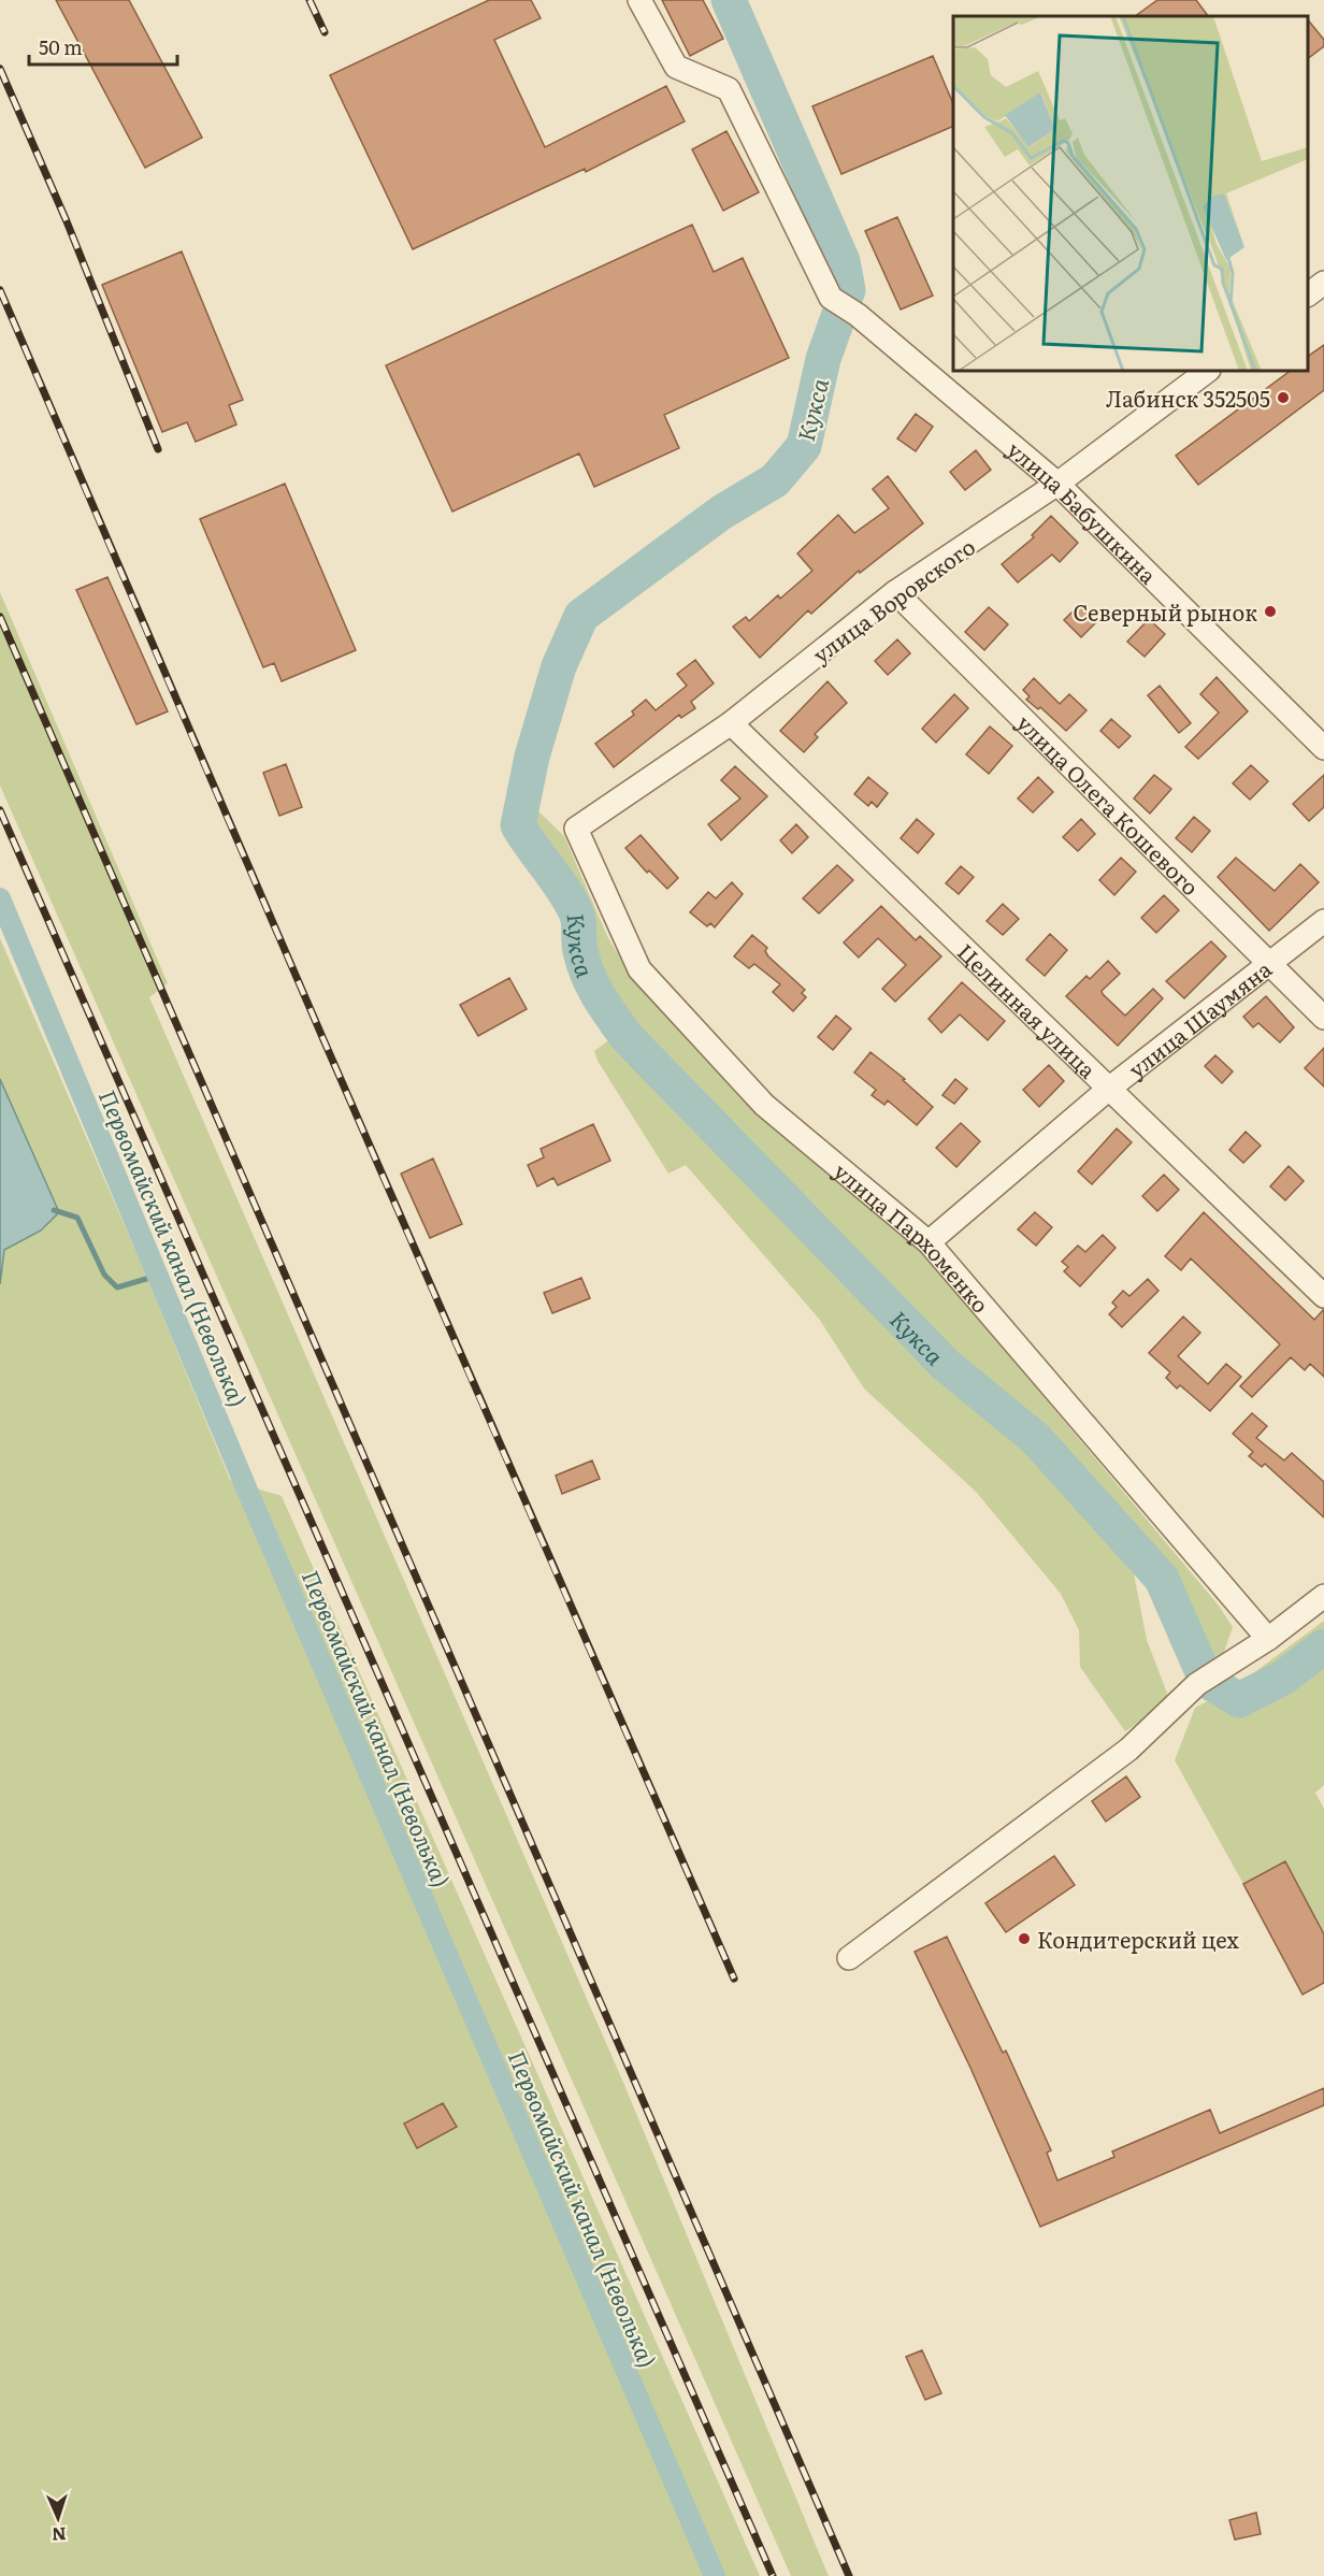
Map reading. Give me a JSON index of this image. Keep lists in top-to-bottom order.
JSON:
{
  "streets": {
    "street": [
      "улица Бабушкина",
      "улица Воровского",
      "улица Олега Кошевого",
      "Целинная улица",
      "улица Шаумяна",
      "улица Пархоменко"
    ]
  },
  "crossings": [
    ["улица Бабушкина", "улица Воровского"],
    ["улица Воровского", "улица Олега Кошевого"],
    ["улица Воровского", "Целинная улица"],
    ["улица Воровского", "улица Пархоменко"],
    ["улица Олега Кошевого", "улица Шаумяна"],
    ["Целинная улица", "улица Шаумяна"],
    ["улица Шаумяна", "улица Пархоменко"]
  ],
  "water": ["Кукса", "Первомайский канал (Неволька)"],
  "places": ["Лабинск 352505", "Северный рынок", "Кондитерский цех"],
  "scale_bar": "50 m",
  "north": "bottom"
}
